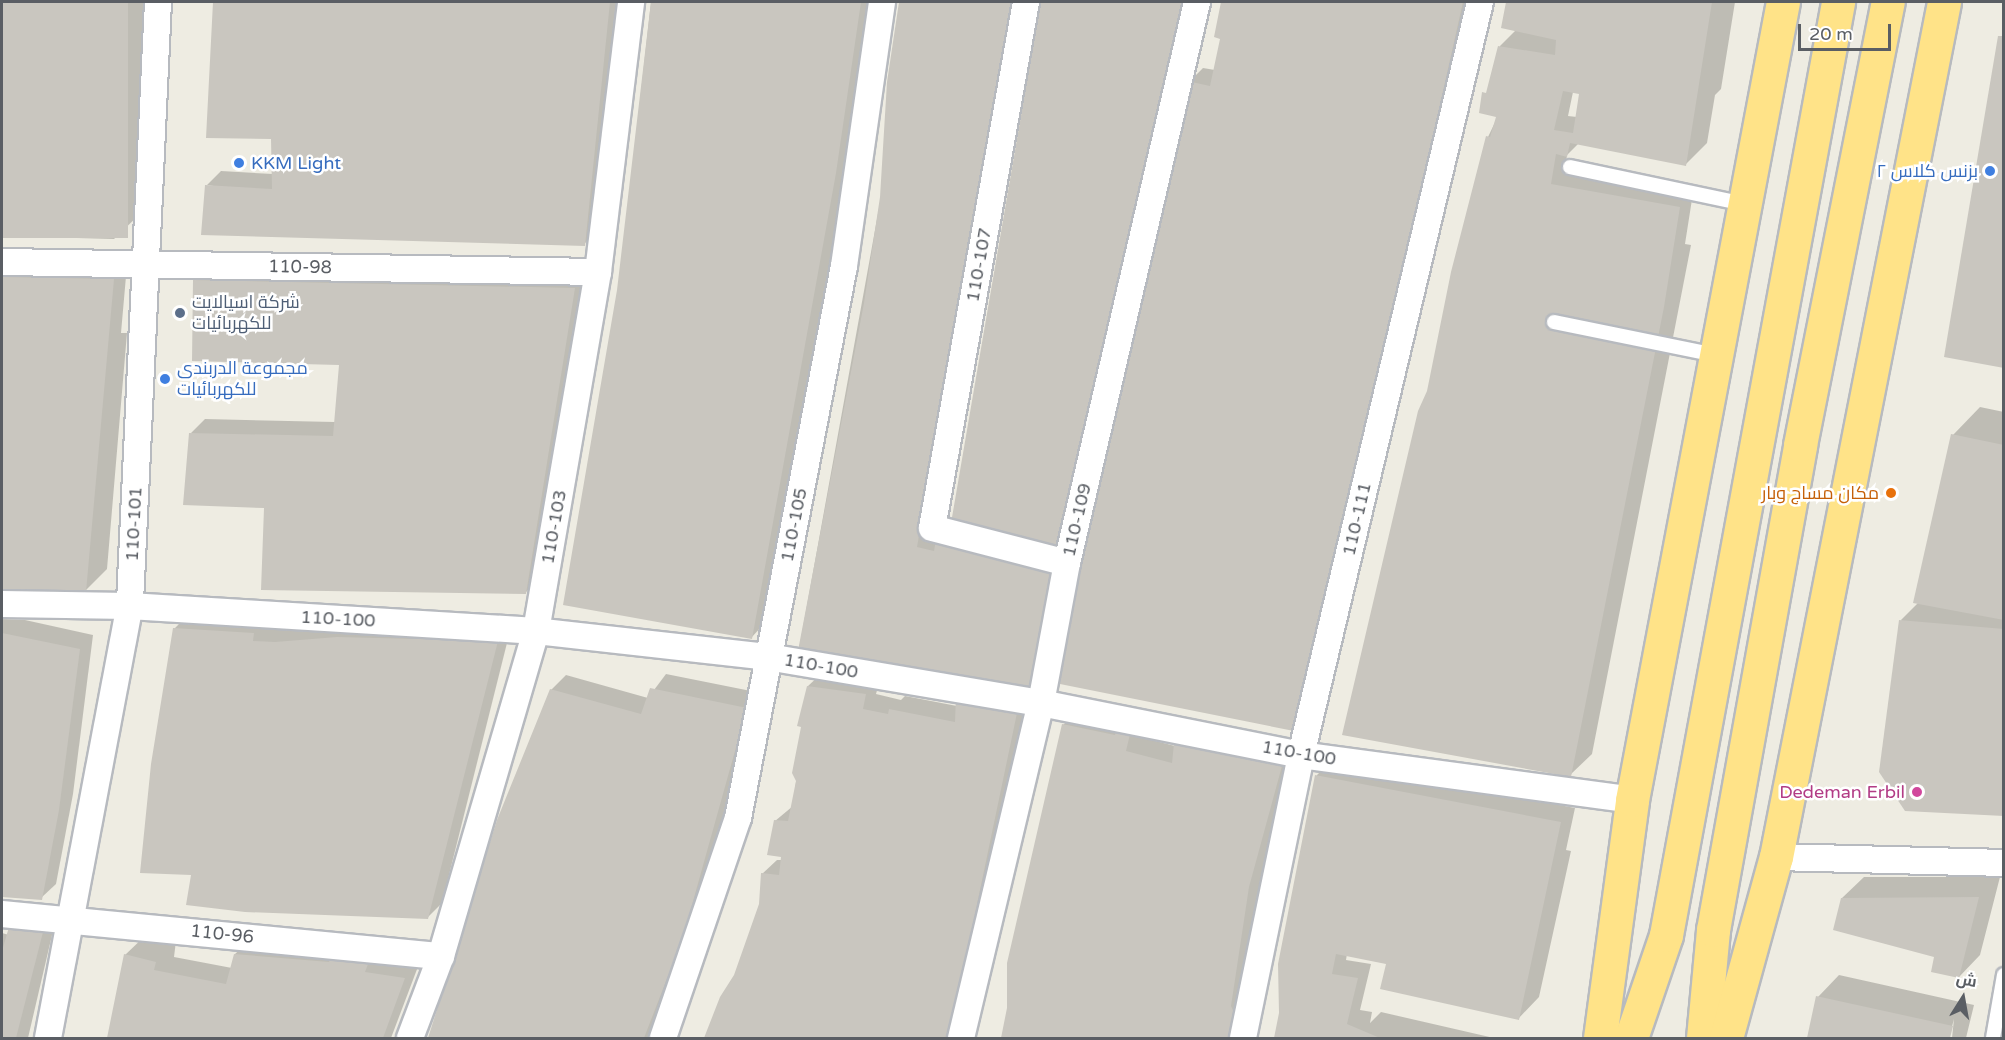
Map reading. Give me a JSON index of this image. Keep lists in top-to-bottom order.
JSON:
{
  "streets": {
    "street": [
      "110-107",
      "110-98",
      "110-111",
      "110-109",
      "110-101",
      "110-105",
      "110-103",
      "110-100",
      "110-96"
    ]
  },
  "crossings": [
    ["110-107", "110-109"],
    ["110-98", "110-101"],
    ["110-98", "110-103"],
    ["110-111", "110-100"],
    ["110-109", "110-100"],
    ["110-101", "110-100"],
    ["110-101", "110-96"],
    ["110-105", "110-100"],
    ["110-103", "110-100"],
    ["110-103", "110-96"]
  ],
  "places": [
    "KKM Light",
    "بزنس کلاس ٢",
    "شركة اسيالايت للكهربائيات",
    "مجموعة الدربندی للكهربائیات",
    "مكان مساج وبار",
    "Dedeman Erbil"
  ],
  "scale_bar": "20 m",
  "north": "top"
}
